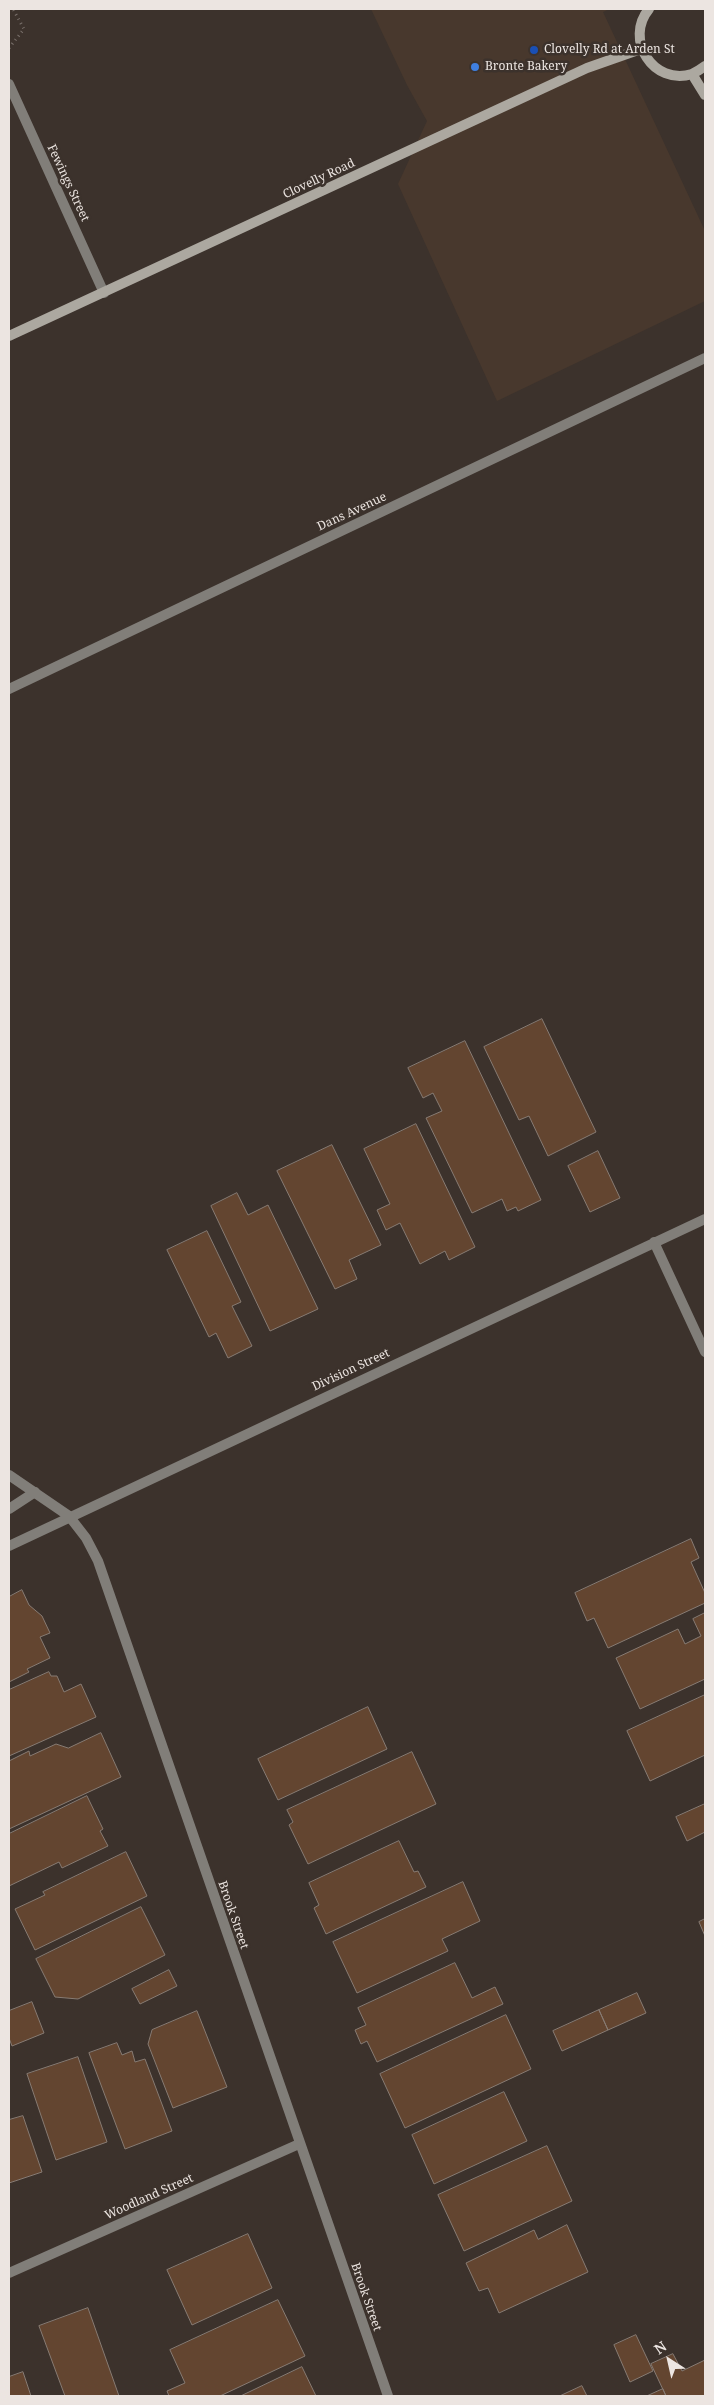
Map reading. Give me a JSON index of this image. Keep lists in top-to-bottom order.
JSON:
{
  "streets": {
    "street": [
      "Clovelly Road",
      "Fewings Street",
      "Dans Avenue",
      "Division Street",
      "Brook Street",
      "Woodland Street"
    ]
  },
  "crossings": [
    ["Clovelly Road", "Fewings Street"],
    ["Division Street", "Brook Street"],
    ["Brook Street", "Woodland Street"]
  ],
  "places": ["Clovelly Rd at Arden St", "Bronte Bakery"],
  "north": "top left"
}
